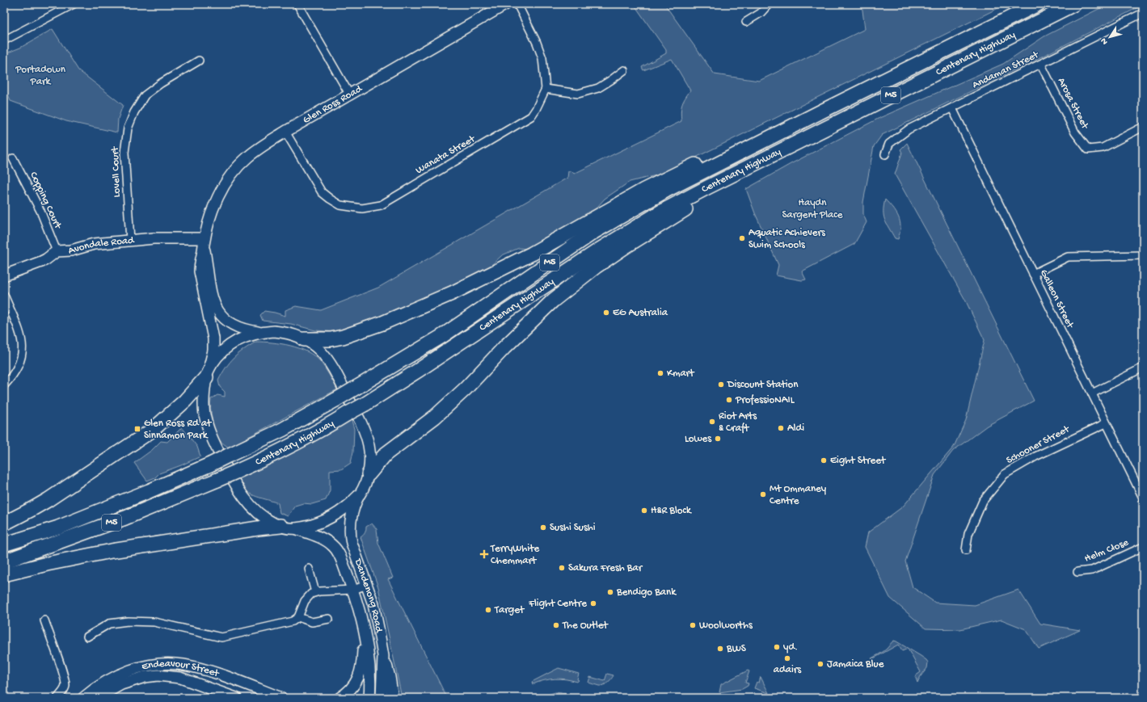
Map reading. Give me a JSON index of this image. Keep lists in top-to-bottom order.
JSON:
{
  "streets": {
    "highway": ["Centenary Highway", "M5"],
    "main road": [
      "Glen Ross Road",
      "Avondale Road",
      "Dandenong Road",
      "Endeavour Street"
    ],
    "street": [
      "Andaman Street",
      "Arosa Street",
      "Wanata Street",
      "Lovell Court",
      "Copping Court",
      "Galleon Street",
      "Schooner Street",
      "Helm Close"
    ]
  },
  "crossings": [
    ["Andaman Street", "Arosa Street"],
    ["Andaman Street", "Galleon Street"],
    ["Glen Ross Road", "Wanata Street"],
    ["Glen Ross Road", "Avondale Road"],
    ["Glen Ross Road", "Dandenong Road"],
    ["Lovell Court", "Avondale Road"],
    ["Copping Court", "Avondale Road"],
    ["Galleon Street", "Schooner Street"]
  ],
  "parks": ["Portadown Park", "Haydn Sargent Place"],
  "places": {
    "other": [
      "Aquatic Achievers Swim Schools",
      "EG Australia",
      "Kmart",
      "Discount Station",
      "ProfessioNAIL",
      "Riot Arts & Craft",
      "Aldi",
      "Lowes",
      "Eight Street",
      "Mt Ommaney Centre",
      "H&R Block",
      "Sushi Sushi",
      "Sakura Fresh Bar",
      "Bendigo Bank",
      "Flight Centre",
      "Target",
      "The Outlet",
      "Woolworths",
      "yd.",
      "BWS",
      "adairs",
      "Jamaica Blue"
    ],
    "transit": ["Glen Ross Rd at Sinnamon Park"],
    "health": ["TerryWhite Chemmart"]
  },
  "north": "bottom left"
}
